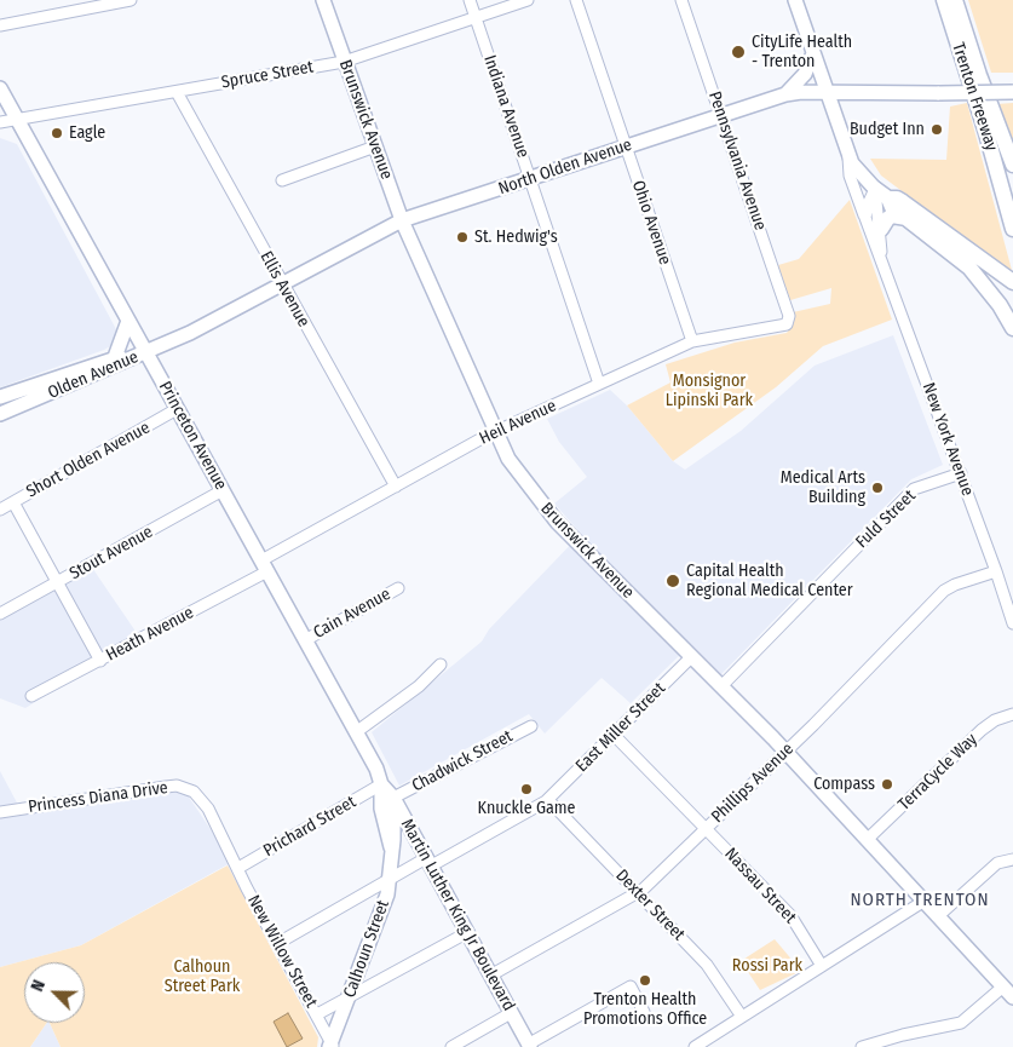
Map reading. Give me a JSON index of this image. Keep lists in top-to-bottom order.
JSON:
{
  "streets": {
    "highway": ["Trenton Freeway"],
    "main road": [
      "Brunswick Avenue",
      "North Olden Avenue",
      "Olden Avenue",
      "Princeton Avenue",
      "Martin Luther King Jr Boulevard",
      "Calhoun Street"
    ],
    "street": [
      "Spruce Street",
      "Indiana Avenue",
      "Pennsylvania Avenue",
      "Ohio Avenue",
      "Ellis Avenue",
      "Heil Avenue",
      "New York Avenue",
      "Short Olden Avenue",
      "Fuld Street",
      "Stout Avenue",
      "Cain Avenue",
      "Heath Avenue",
      "East Miller Street",
      "Chadwick Street",
      "TerraCycle Way",
      "Phillips Avenue",
      "Princess Diana Drive",
      "Prichard Street",
      "Nassau Street",
      "Dexter Street",
      "New Willow Street"
    ]
  },
  "crossings": [
    ["Spruce Street", "Indiana Avenue"],
    ["Spruce Street", "Brunswick Avenue"],
    ["Spruce Street", "Ellis Avenue"],
    ["Spruce Street", "Princeton Avenue"],
    ["Indiana Avenue", "North Olden Avenue"],
    ["Indiana Avenue", "Heil Avenue"],
    ["Brunswick Avenue", "North Olden Avenue"],
    ["Brunswick Avenue", "Heil Avenue"],
    ["Brunswick Avenue", "Fuld Street"],
    ["Brunswick Avenue", "East Miller Street"],
    ["Brunswick Avenue", "TerraCycle Way"],
    ["Brunswick Avenue", "Phillips Avenue"],
    ["Pennsylvania Avenue", "North Olden Avenue"],
    ["Pennsylvania Avenue", "Heil Avenue"],
    ["North Olden Avenue", "Ohio Avenue"],
    ["North Olden Avenue", "Ellis Avenue"],
    ["North Olden Avenue", "Olden Avenue"],
    ["North Olden Avenue", "Princeton Avenue"],
    ["Ohio Avenue", "Heil Avenue"],
    ["Ellis Avenue", "Heil Avenue"],
    ["Olden Avenue", "Princeton Avenue"],
    ["Heil Avenue", "Princeton Avenue"],
    ["Heil Avenue", "Heath Avenue"],
    ["Princeton Avenue", "Short Olden Avenue"],
    ["Princeton Avenue", "Stout Avenue"],
    ["Princeton Avenue", "Cain Avenue"],
    ["Princeton Avenue", "Heath Avenue"],
    ["Princeton Avenue", "Prichard Street"],
    ["Princeton Avenue", "Martin Luther King Jr Boulevard"],
    ["Princeton Avenue", "Calhoun Street"],
    ["New York Avenue", "Fuld Street"],
    ["New York Avenue", "Phillips Avenue"],
    ["East Miller Street", "Nassau Street"],
    ["East Miller Street", "Dexter Street"],
    ["East Miller Street", "Martin Luther King Jr Boulevard"],
    ["East Miller Street", "Calhoun Street"],
    ["East Miller Street", "New Willow Street"],
    ["Chadwick Street", "Martin Luther King Jr Boulevard"],
    ["Chadwick Street", "Calhoun Street"],
    ["Phillips Avenue", "Nassau Street"],
    ["Phillips Avenue", "Dexter Street"],
    ["Phillips Avenue", "Martin Luther King Jr Boulevard"],
    ["Princess Diana Drive", "New Willow Street"],
    ["Prichard Street", "Martin Luther King Jr Boulevard"],
    ["Prichard Street", "Calhoun Street"],
    ["Prichard Street", "New Willow Street"],
    ["Martin Luther King Jr Boulevard", "Calhoun Street"],
    ["Calhoun Street", "New Willow Street"]
  ],
  "districts": ["NORTH TRENTON"],
  "parks": ["Monsignor Lipinski Park", "Rossi Park", "Calhoun Street Park"],
  "places": [
    "CityLife Health - Trenton",
    "Budget Inn",
    "Eagle",
    "St. Hedwig's",
    "Medical Arts Building",
    "Capital Health Regional Medical Center",
    "Compass",
    "Knuckle Game",
    "Trenton Health Promotions Office"
  ],
  "north": "top left"
}
